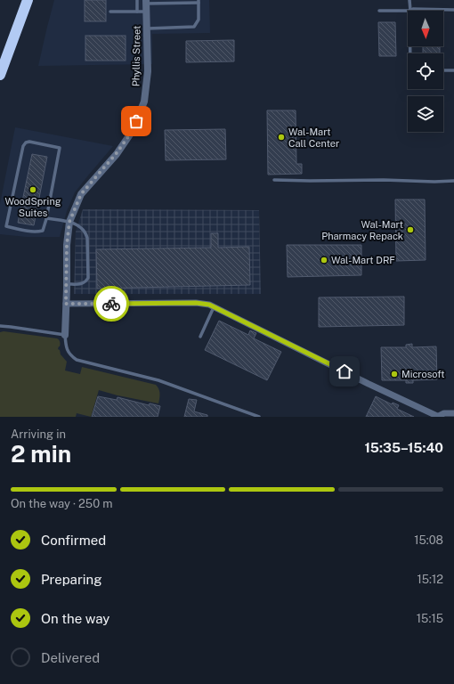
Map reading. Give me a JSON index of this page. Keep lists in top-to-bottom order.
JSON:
{
  "streets": {
    "street": ["Phyllis Street"]
  },
  "places": [
    "Wal-Mart Call Center",
    "WoodSpring Suites",
    "Wal-Mart Pharmacy Repack",
    "Wal-Mart DRF",
    "Microsoft"
  ],
  "north": "bottom",
  "page": {
    "heading": ["2 min", "Arriving in", "15:35–15:40"],
    "bar": "On the way · 250 m",
    "list": [
      ["Confirmed", "15:08"],
      ["Preparing", "15:12"],
      ["On the way", "15:15"],
      "Delivered"
    ]
  }
}
